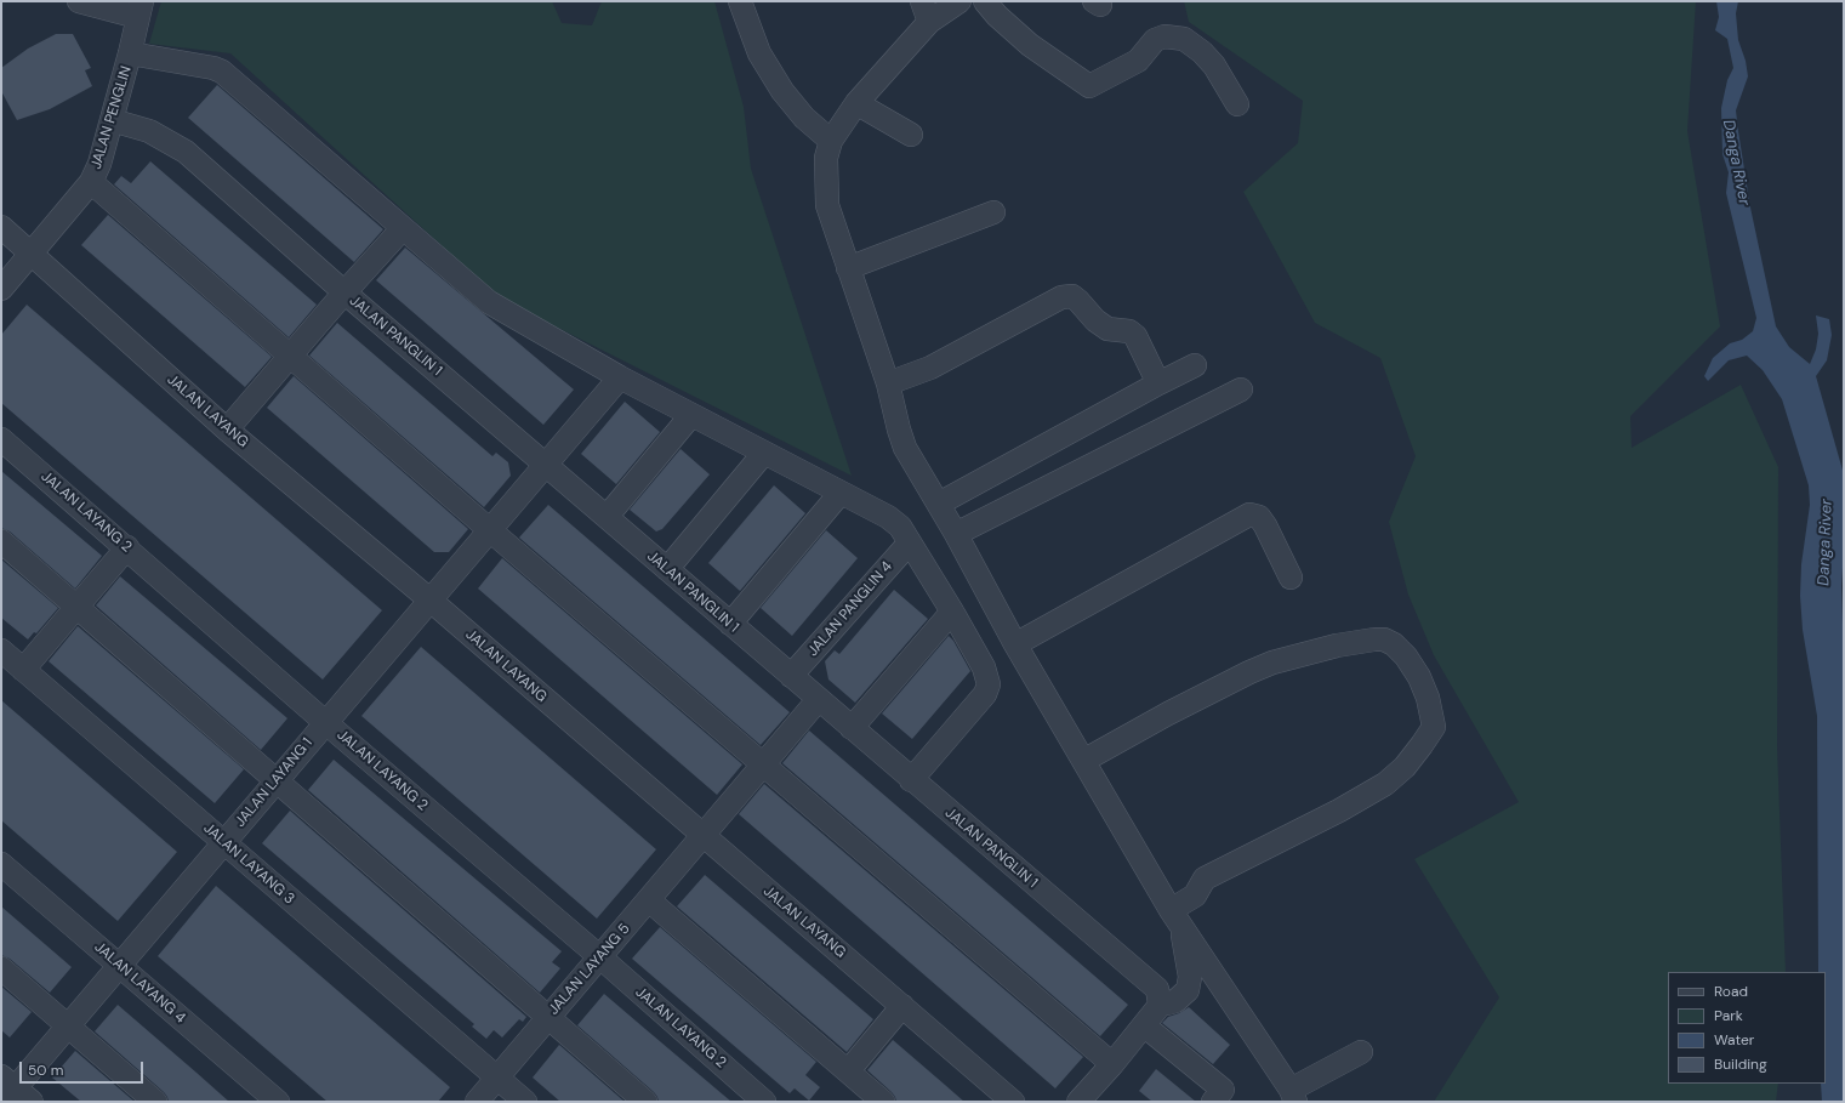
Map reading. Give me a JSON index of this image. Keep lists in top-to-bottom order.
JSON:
{
  "streets": {
    "street": [
      "JALAN PENGLIN",
      "JALAN PANGLIN 1",
      "JALAN LAYANG",
      "JALAN LAYANG 2",
      "JALAN PANGLIN 4",
      "JALAN LAYANG 1",
      "JALAN LAYANG 3",
      "JALAN LAYANG 5",
      "JALAN LAYANG 4"
    ]
  },
  "crossings": [
    ["JALAN PENGLIN", "JALAN PANGLIN 1"],
    ["JALAN PENGLIN", "JALAN LAYANG"],
    ["JALAN PANGLIN 1", "JALAN PANGLIN 4"],
    ["JALAN PANGLIN 1", "JALAN LAYANG 1"],
    ["JALAN PANGLIN 1", "JALAN LAYANG 5"],
    ["JALAN LAYANG", "JALAN LAYANG 1"],
    ["JALAN LAYANG", "JALAN LAYANG 5"],
    ["JALAN LAYANG 2", "JALAN LAYANG 1"],
    ["JALAN LAYANG 2", "JALAN LAYANG 5"],
    ["JALAN LAYANG 1", "JALAN LAYANG 3"],
    ["JALAN LAYANG 1", "JALAN LAYANG 4"],
    ["JALAN LAYANG 3", "JALAN LAYANG 5"]
  ],
  "water": ["Danga River"],
  "legend": [
    "Road",
    "Park",
    "Water",
    "Building"
  ],
  "scale_bar": "50 m"
}
